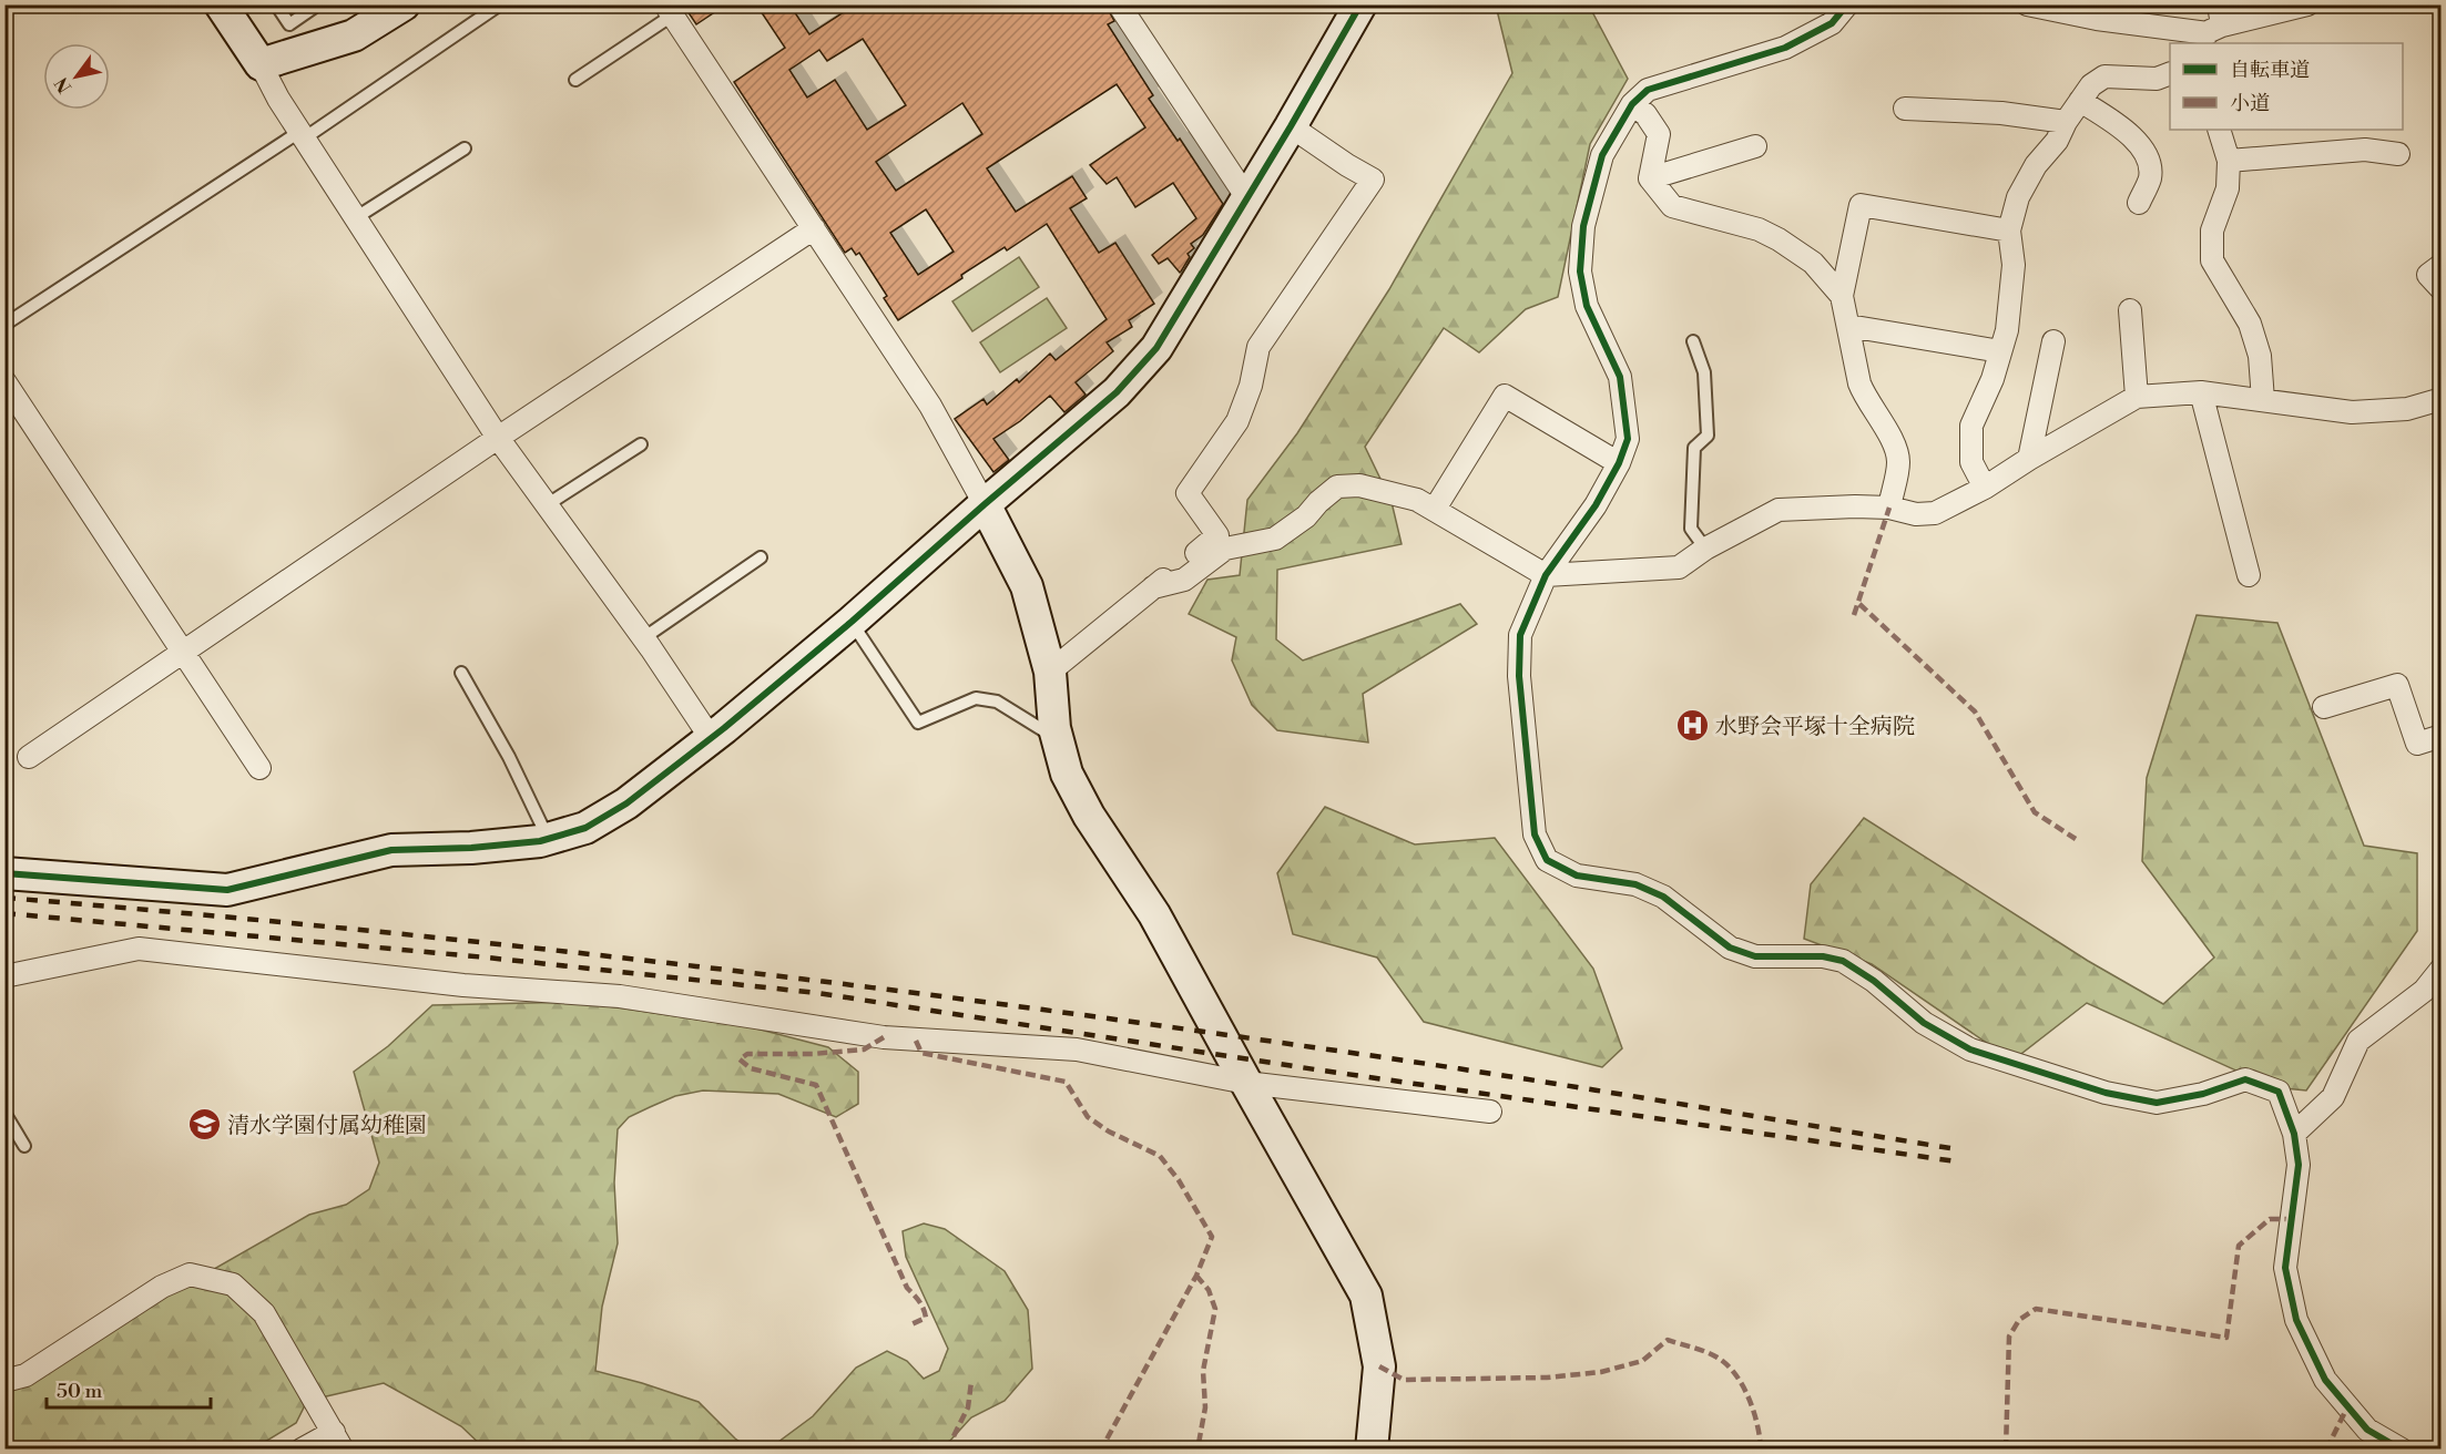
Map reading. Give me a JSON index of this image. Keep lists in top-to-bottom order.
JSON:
{
  "places": {
    "hospital": ["水野会平塚十全病院"],
    "school or university": ["清水学園付属幼稚園"]
  },
  "legend": ["自転車道", "小道"],
  "scale_bar": "50 m",
  "north": "bottom left"
}
